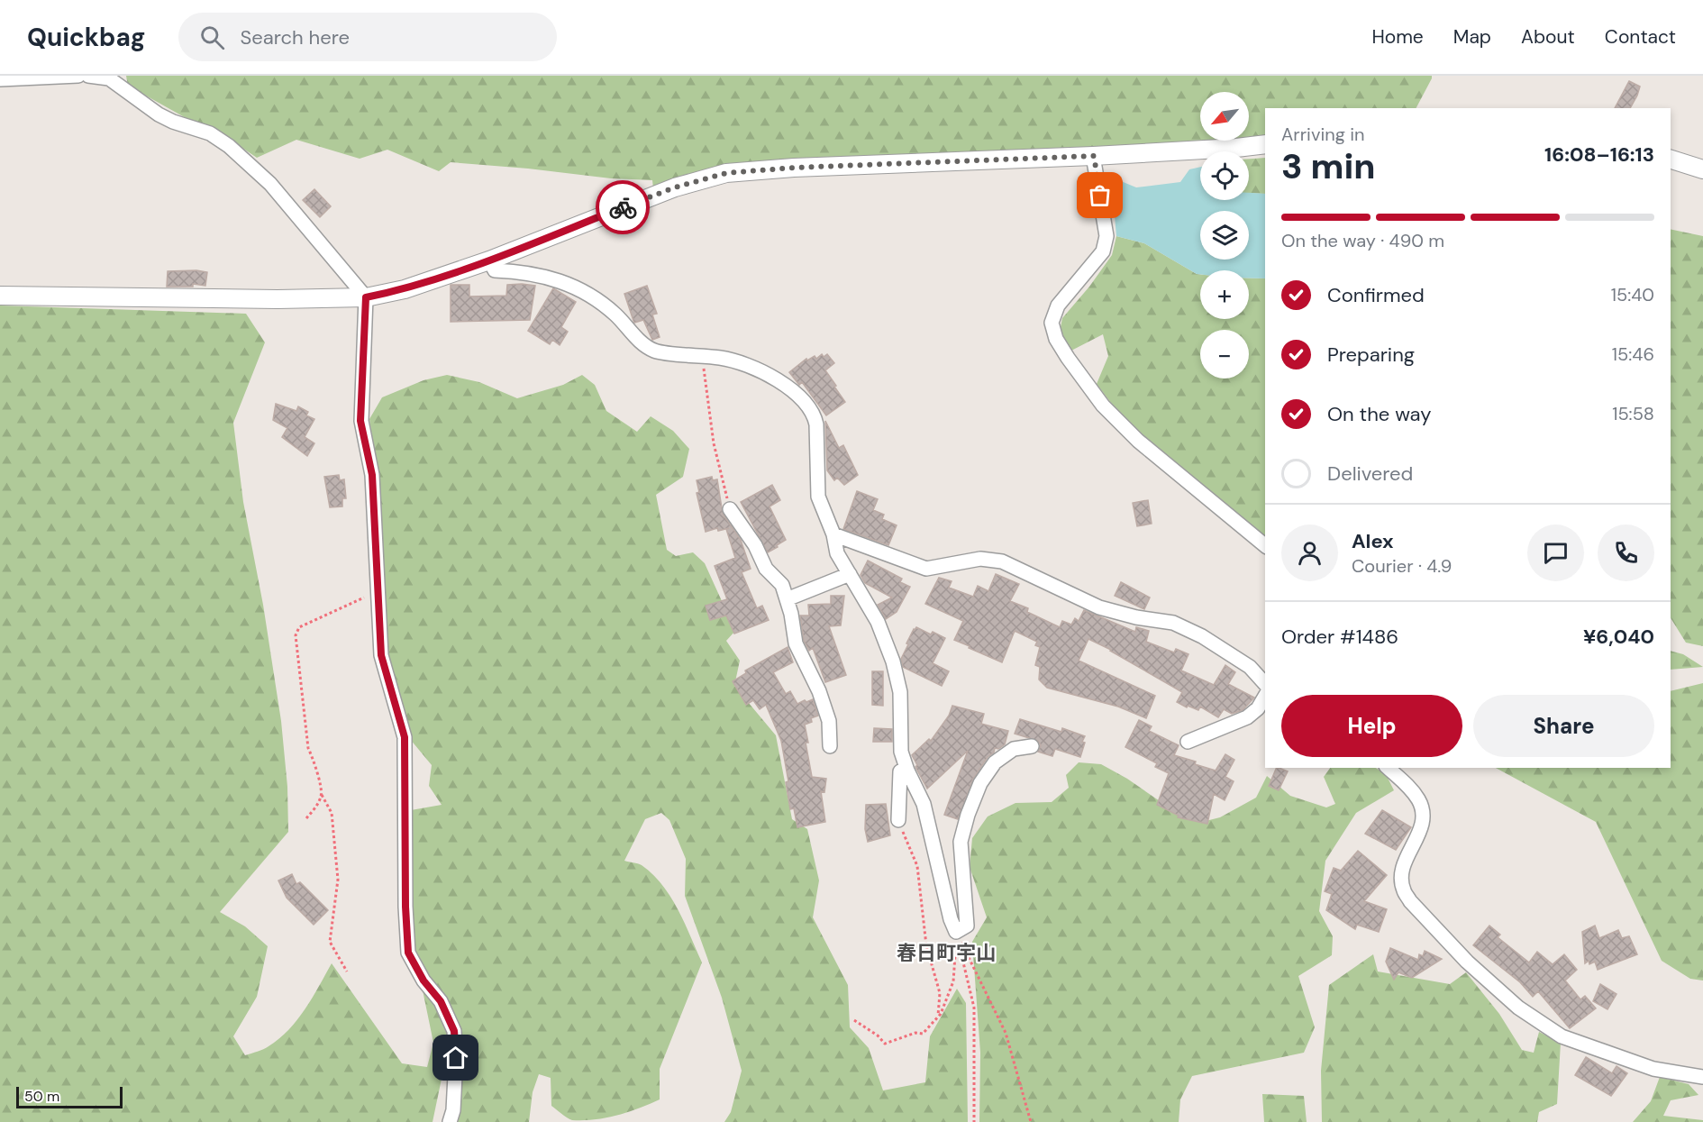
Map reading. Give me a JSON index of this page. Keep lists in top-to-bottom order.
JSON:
{
  "districts": ["春日町宇山"],
  "scale_bar": "50 m",
  "north": "bottom left",
  "page": {
    "header": "Quickbag",
    "search": "Search here",
    "nav": [
      "Home",
      "Map",
      "About",
      "Contact"
    ],
    "map_buttons": ["+", "−"],
    "heading": ["3 min", "Arriving in", "16:08–16:13"],
    "panel": [
      "Alex",
      "Courier · 4.9",
      "Order #1486",
      "¥6,040"
    ],
    "bar": "On the way · 490 m",
    "list": [
      ["Confirmed", "15:40"],
      ["Preparing", "15:46"],
      ["On the way", "15:58"],
      "Delivered"
    ],
    "buttons": ["Help", "Share"],
    "scale": "50 m"
  }
}
